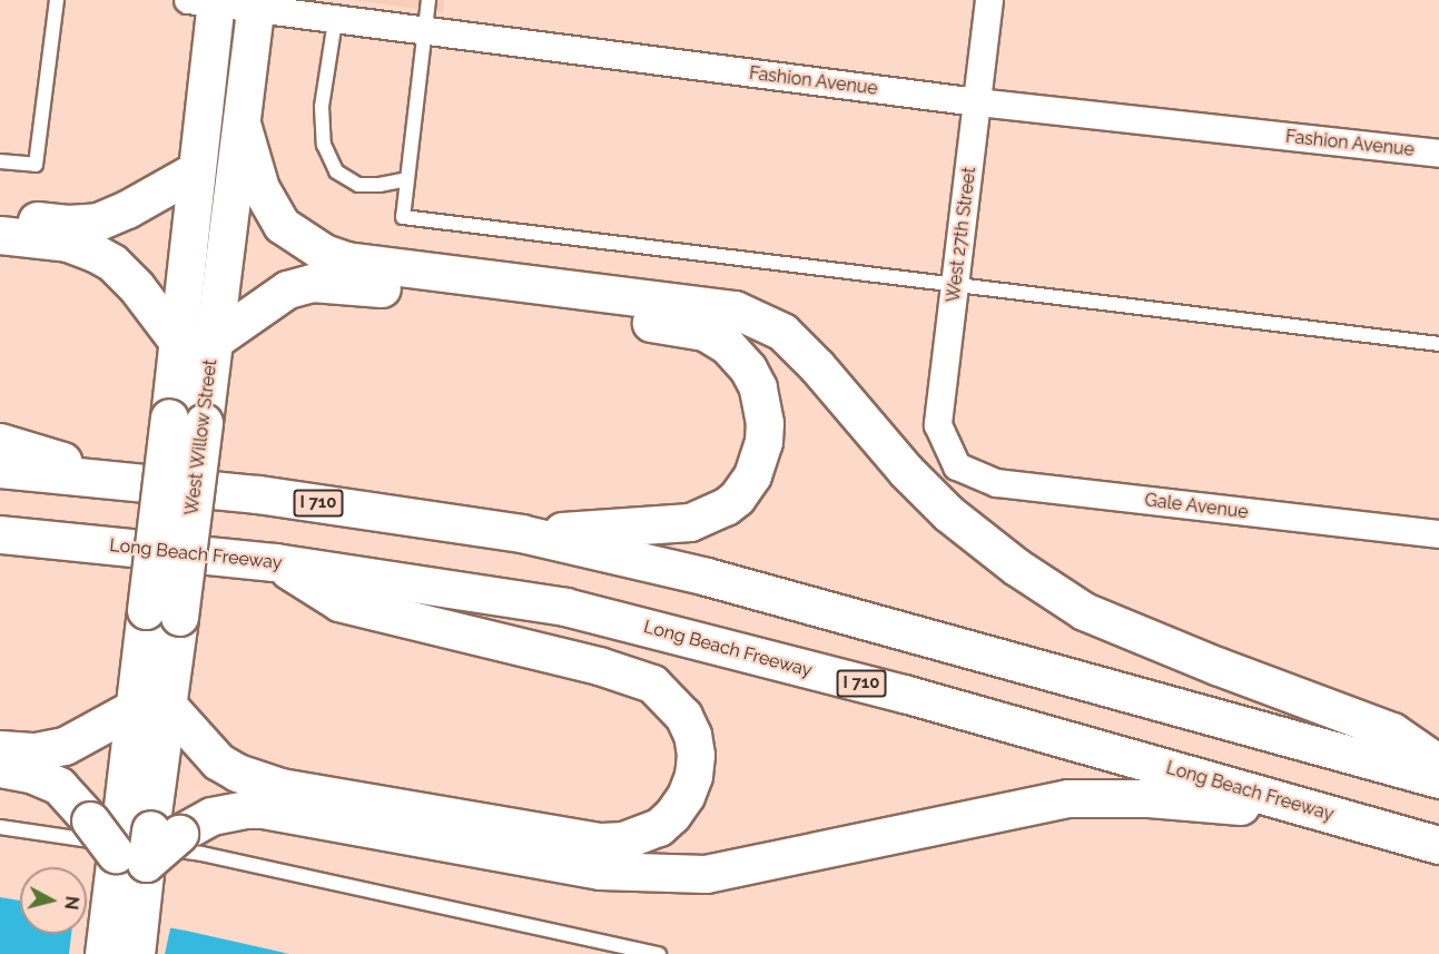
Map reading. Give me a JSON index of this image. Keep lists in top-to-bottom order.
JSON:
{
  "streets": {
    "main road": ["West Willow Street", "I 710", "Long Beach Freeway"],
    "street": ["Fashion Avenue", "West 27th Street", "Gale Avenue"]
  },
  "crossings": [
    ["Fashion Avenue", "West 27th Street"],
    ["Fashion Avenue", "West Willow Street"],
    ["West 27th Street", "Gale Avenue"]
  ],
  "north": "right"
}
